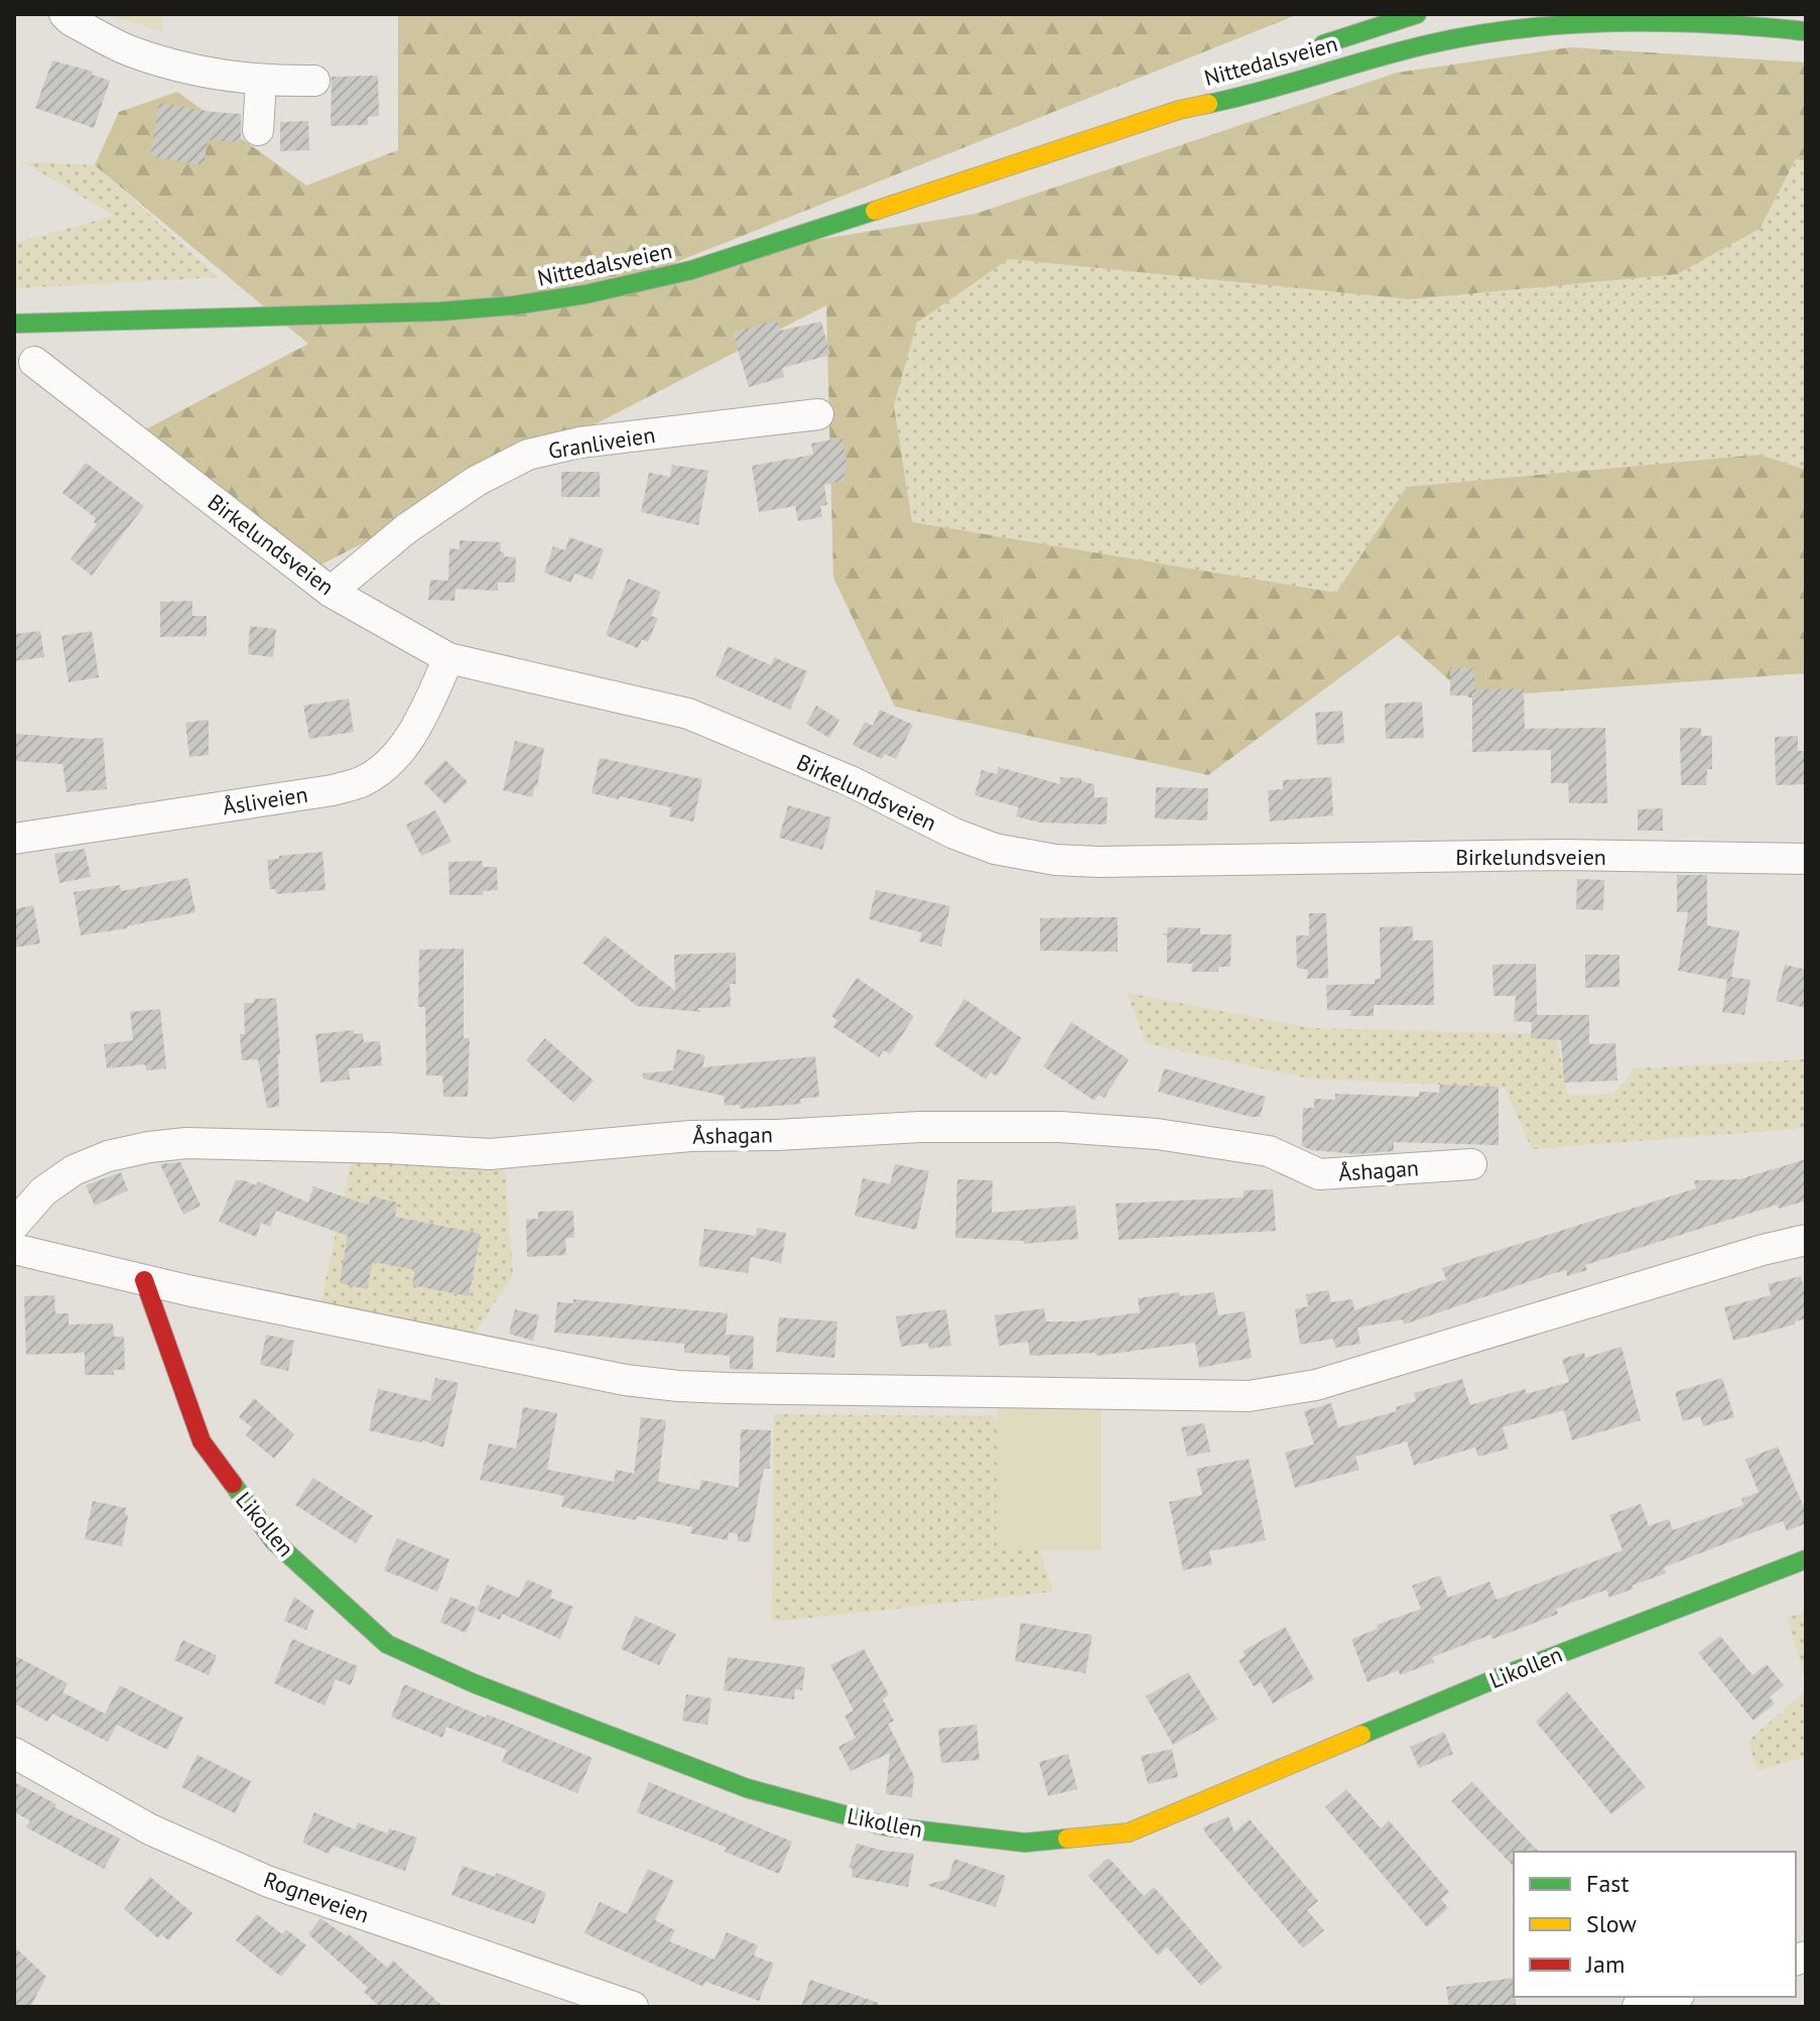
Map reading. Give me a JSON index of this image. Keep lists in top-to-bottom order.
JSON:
{
  "streets": {
    "main road": ["Nittedalsveien", "Likollen"],
    "street": [
      "Granliveien",
      "Birkelundsveien",
      "Åsliveien",
      "Åshagan",
      "Rogneveien"
    ]
  },
  "crossings": [
    ["Granliveien", "Birkelundsveien"],
    ["Birkelundsveien", "Åsliveien"]
  ],
  "legend": ["Fast", "Slow", "Jam"]
}
